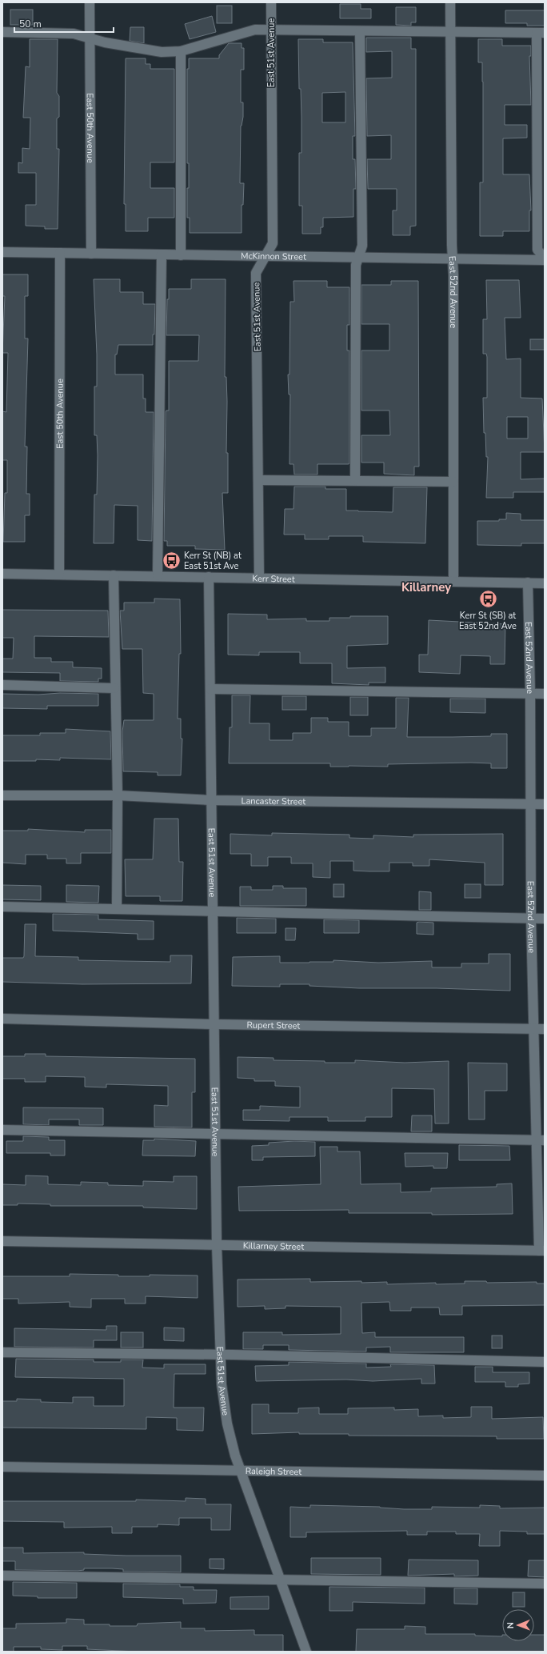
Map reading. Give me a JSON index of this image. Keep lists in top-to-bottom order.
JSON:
{
  "streets": {
    "street": [
      "East 51st Avenue",
      "East 50th Avenue",
      "McKinnon Street",
      "East 52nd Avenue",
      "Kerr Street",
      "Lancaster Street",
      "Rupert Street",
      "Killarney Street",
      "Raleigh Street"
    ]
  },
  "crossings": [
    ["East 51st Avenue", "McKinnon Street"],
    ["East 51st Avenue", "Kerr Street"],
    ["East 51st Avenue", "Lancaster Street"],
    ["East 51st Avenue", "Rupert Street"],
    ["East 51st Avenue", "Killarney Street"],
    ["East 51st Avenue", "Raleigh Street"],
    ["East 50th Avenue", "McKinnon Street"],
    ["East 50th Avenue", "Kerr Street"],
    ["McKinnon Street", "East 52nd Avenue"],
    ["East 52nd Avenue", "Kerr Street"],
    ["East 52nd Avenue", "Lancaster Street"],
    ["East 52nd Avenue", "Rupert Street"],
    ["East 52nd Avenue", "Killarney Street"]
  ],
  "districts": ["Killarney"],
  "places": {
    "bus stop": ["Kerr St (NB) at East 51st Ave", "Kerr St (SB) at East 52nd Ave"]
  },
  "scale_bar": "50 m",
  "north": "left"
}
